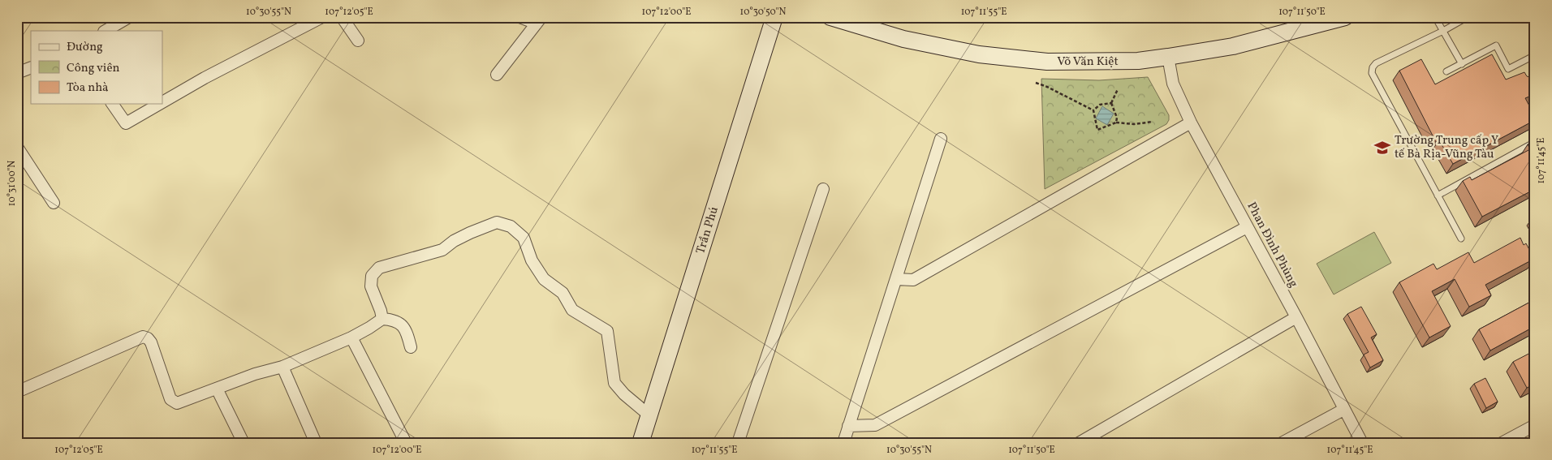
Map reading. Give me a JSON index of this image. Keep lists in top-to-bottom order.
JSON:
{
  "streets": {
    "street": ["Võ Văn Kiệt", "Trần Phú", "Phan Đình Phùng"]
  },
  "crossings": [
    ["Võ Văn Kiệt", "Phan Đình Phùng"]
  ],
  "places": {
    "school or university": ["Trường Trung cấp Y tế Bà Rịa-Vũng Tàu"]
  },
  "legend": ["Đường", "Công viên", "Tòa nhà"],
  "coordinates": [
    "10°30'55\"N",
    "107°12'05\"E",
    "107°12'00\"E",
    "10°30'50\"N",
    "107°11'55\"E",
    "107°11'50\"E",
    "107°11'45\"E",
    "10°31'00\"N"
  ]
}
